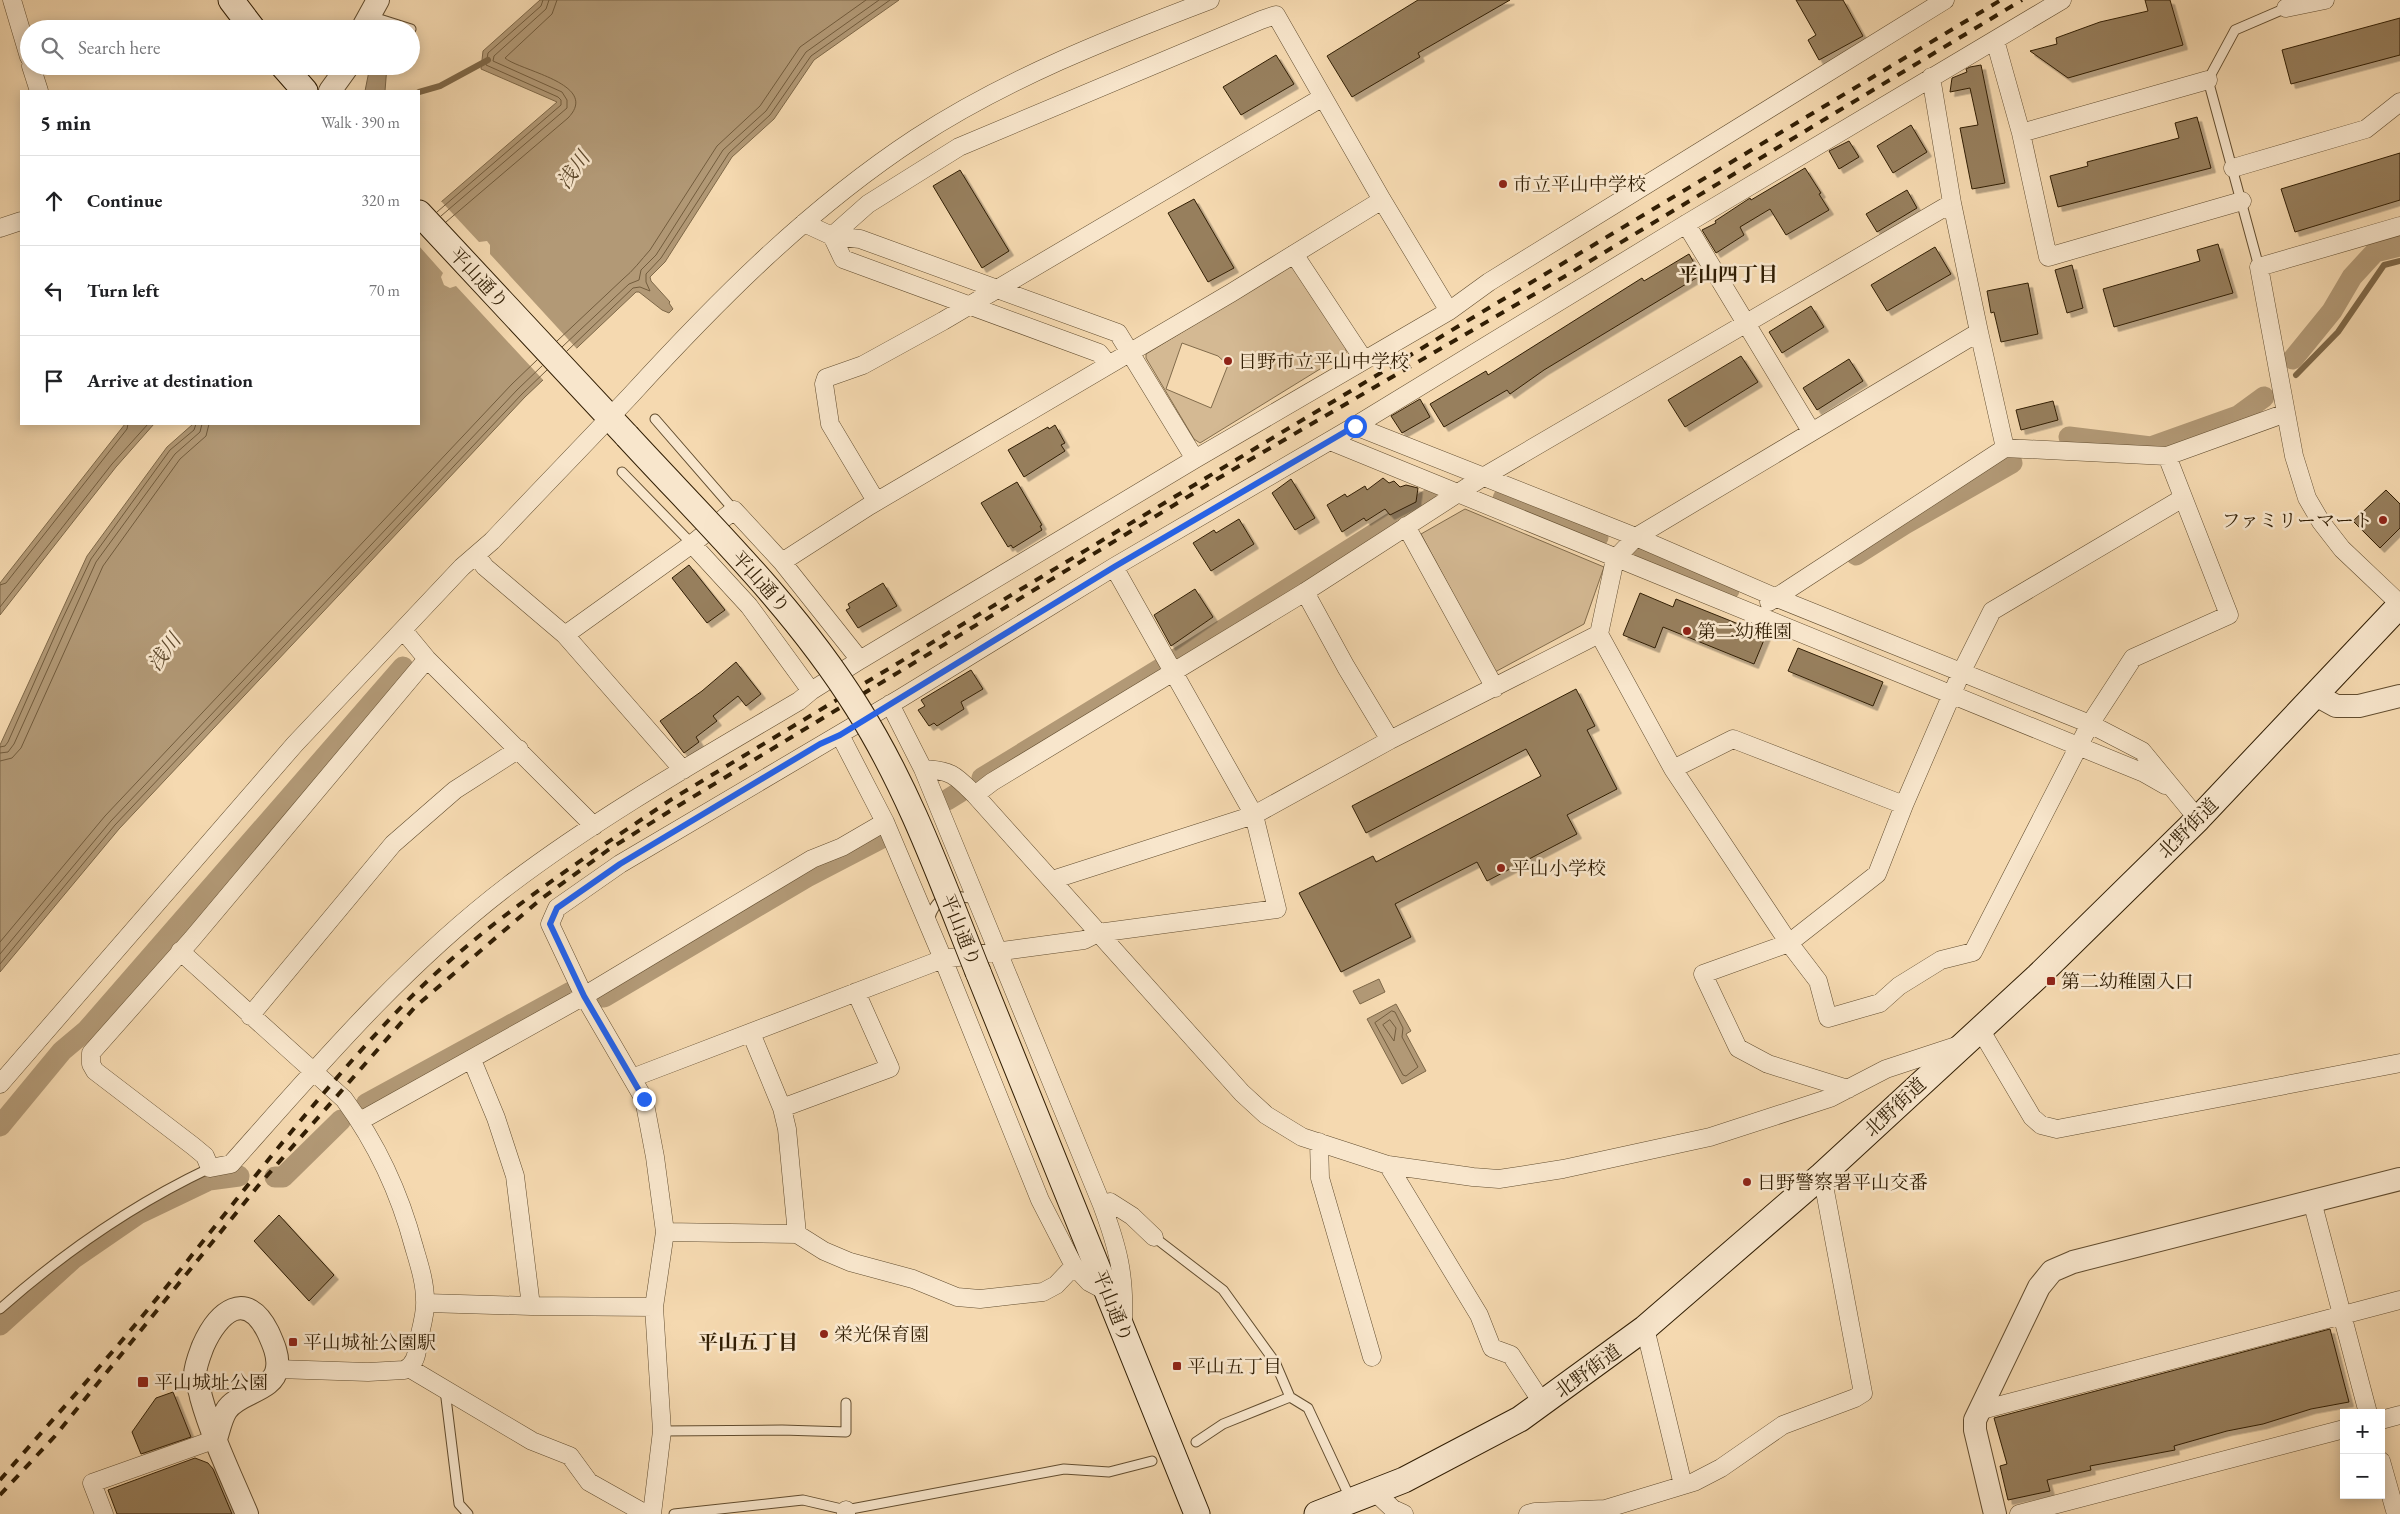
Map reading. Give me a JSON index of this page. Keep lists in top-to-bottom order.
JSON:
{
  "streets": {
    "main road": ["平山通り", "北野街道"]
  },
  "districts": ["平山四丁目", "平山五丁目"],
  "water": ["浅川"],
  "places": {
    "other": [
      "市立平山中学校",
      "日野市立平山中学校",
      "ファミリーマート",
      "第二幼稚園",
      "平山小学校",
      "日野警察署平山交番",
      "栄光保育園"
    ],
    "transit": [
      "第二幼稚園入口",
      "平山城祉公園駅",
      "平山五丁目",
      "平山城址公園"
    ]
  },
  "page": {
    "search": "Search here",
    "heading": ["5 min", "Walk · 390 m"],
    "list": [
      ["Continue", "320 m"],
      ["Turn left", "70 m"],
      "Arrive at destination"
    ],
    "map_buttons": ["+", "−"]
  }
}
